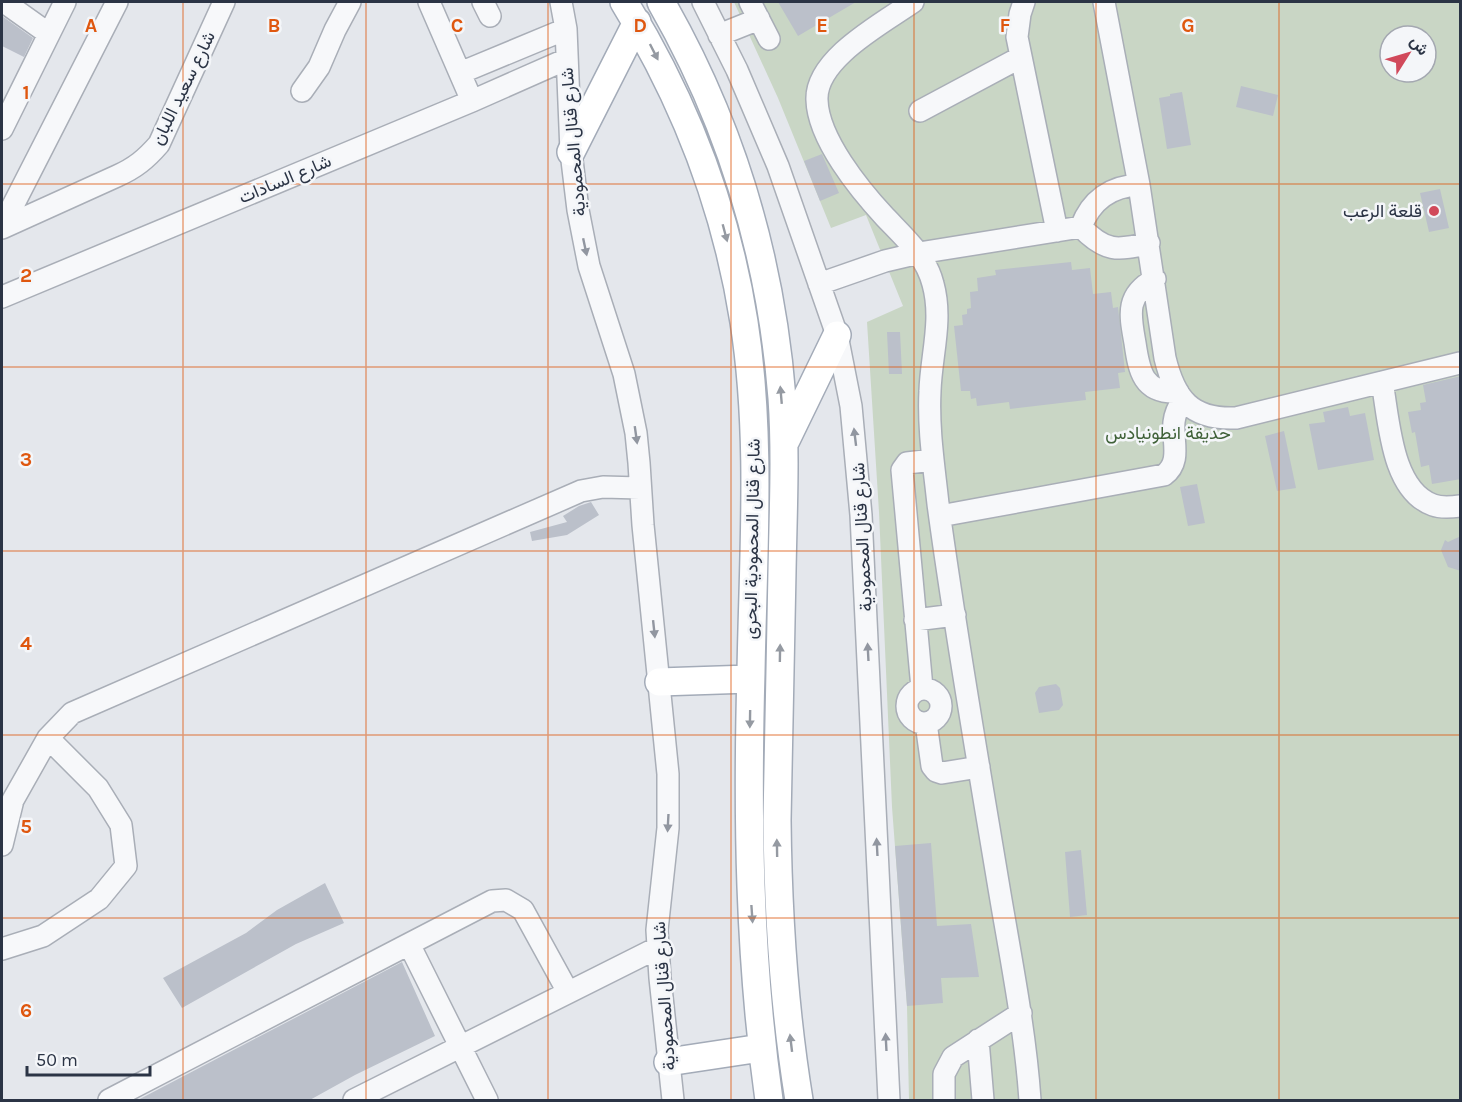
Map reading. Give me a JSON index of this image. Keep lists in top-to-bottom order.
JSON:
{
  "streets": {
    "main road": ["شارع قنال المحمودية البحرى"],
    "street": ["شارع سعيد اللبان", "شارع قنال المحمودية", "شارع السادات"]
  },
  "crossings": [
    ["شارع قنال المحمودية", "شارع السادات"]
  ],
  "parks": ["حديقة انطونيادس"],
  "places": ["قلعة الرعب"],
  "scale_bar": "50 m",
  "north": "top right",
  "grid": {
    "columns": [
      "A",
      "B",
      "C",
      "D",
      "E",
      "F",
      "G"
    ],
    "rows": [
      "1",
      "2",
      "3",
      "4",
      "5",
      "6"
    ]
  }
}
